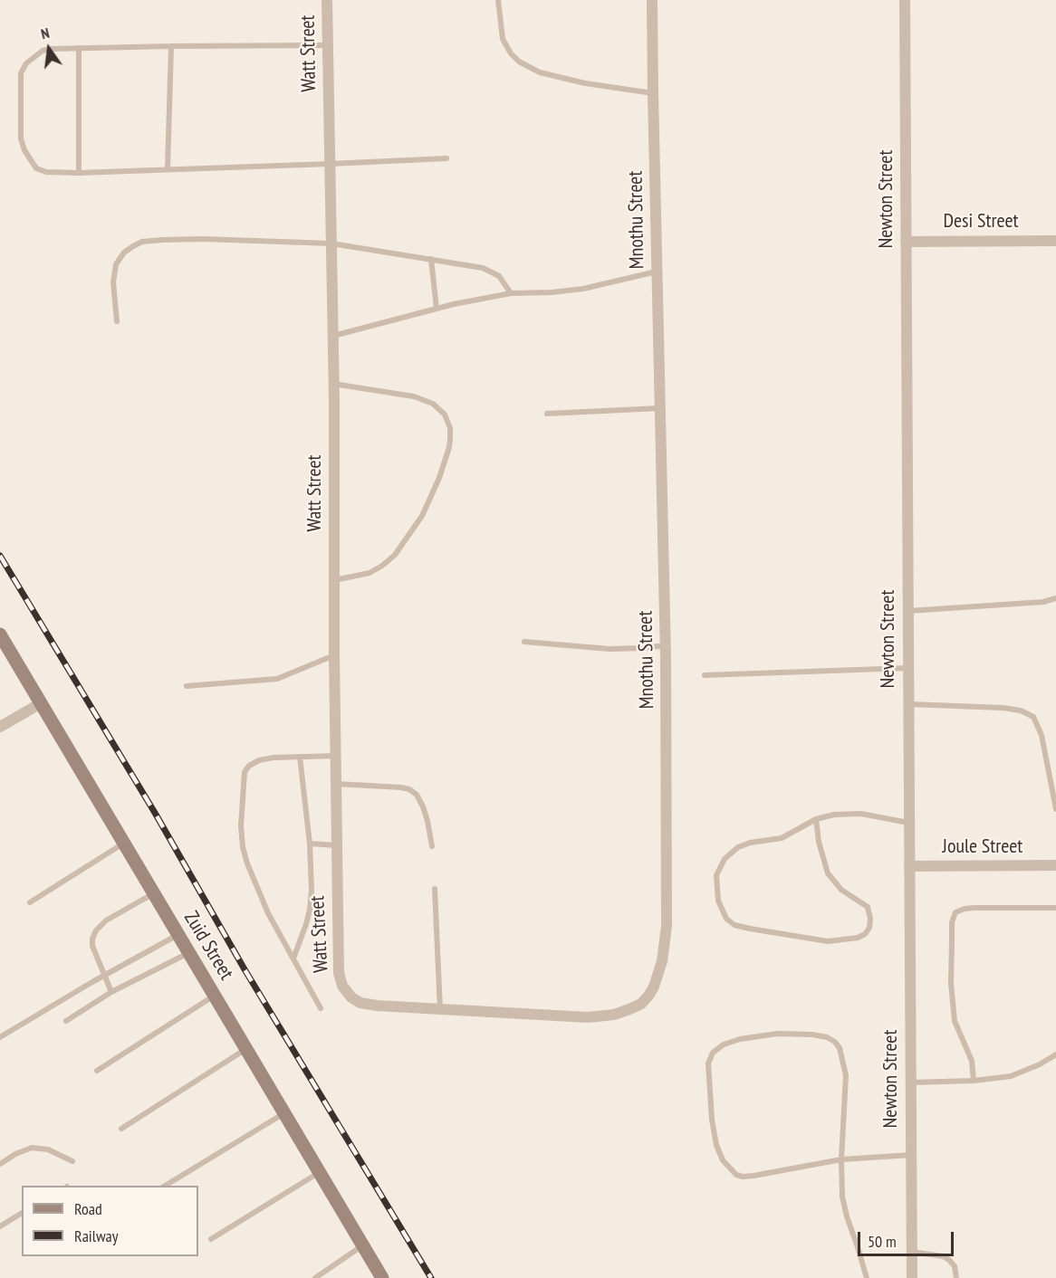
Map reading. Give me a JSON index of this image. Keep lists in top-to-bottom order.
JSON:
{
  "streets": {
    "street": [
      "Watt Street",
      "Newton Street",
      "Mnothu Street",
      "Desi Street",
      "Joule Street",
      "Zuid Street"
    ]
  },
  "crossings": [
    ["Watt Street", "Mnothu Street"],
    ["Newton Street", "Desi Street"],
    ["Newton Street", "Joule Street"]
  ],
  "legend": ["Road", "Railway"],
  "scale_bar": "50 m",
  "north": "top"
}
